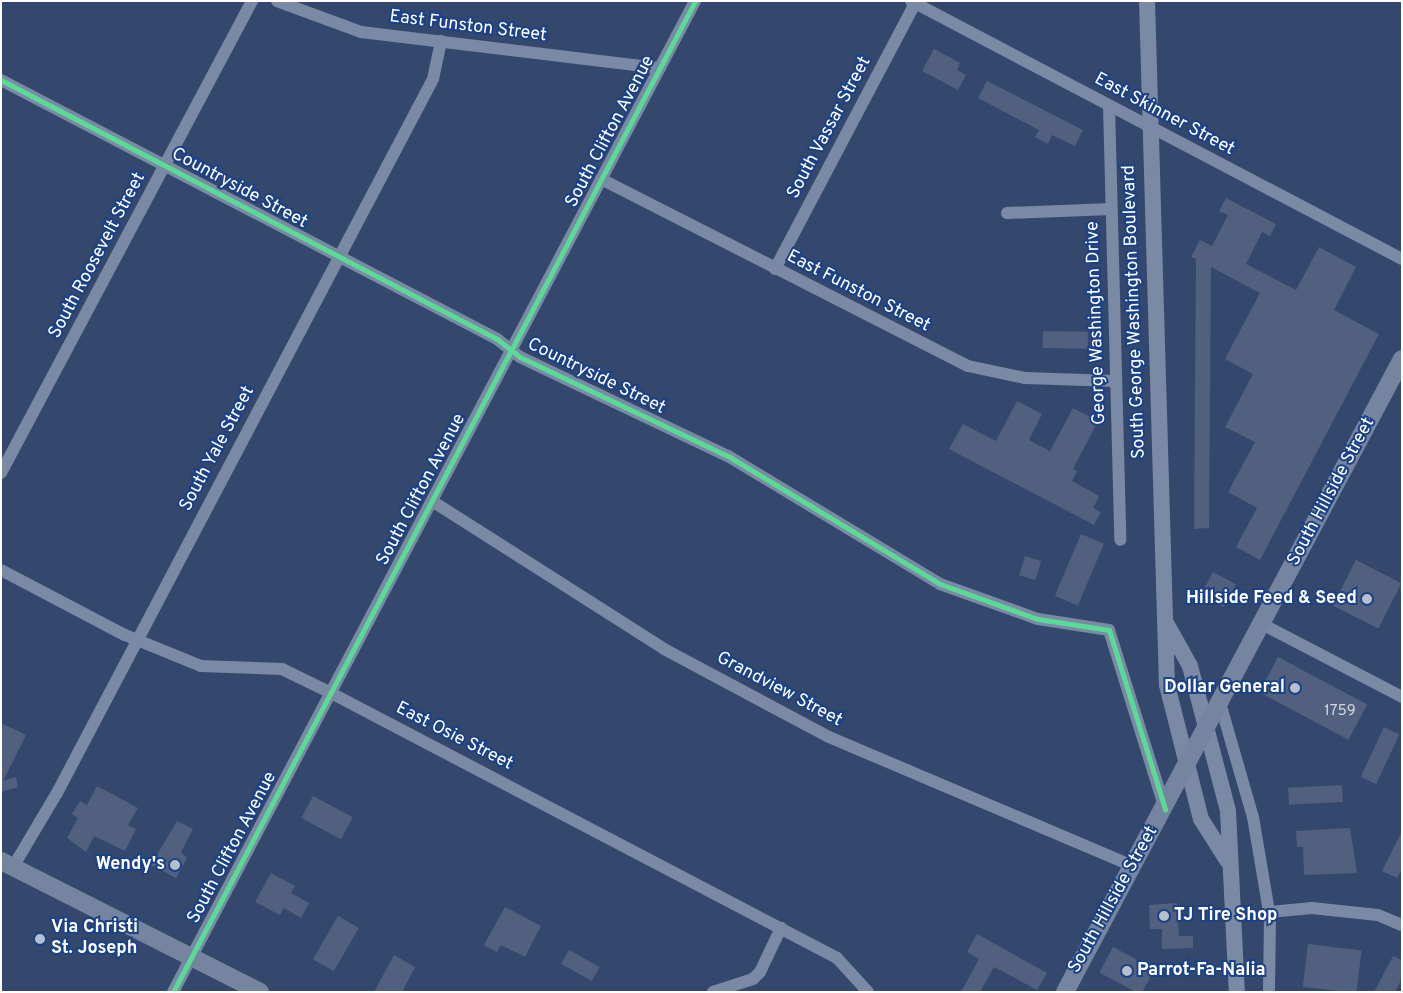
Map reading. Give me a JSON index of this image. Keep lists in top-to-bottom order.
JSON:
{
  "streets": {
    "main road": ["South Hillside Street"],
    "street": [
      "East Funston Street",
      "East Skinner Street",
      "South Vassar Street",
      "South Clifton Avenue",
      "Countryside Street",
      "South Roosevelt Street",
      "South George Washington Boulevard",
      "George Washington Drive",
      "South Yale Street",
      "Grandview Street",
      "East Osie Street"
    ]
  },
  "crossings": [
    ["East Funston Street", "South Vassar Street"],
    ["East Funston Street", "South Clifton Avenue"],
    ["East Funston Street", "George Washington Drive"],
    ["East Funston Street", "South Yale Street"],
    ["East Skinner Street", "South Vassar Street"],
    ["East Skinner Street", "South George Washington Boulevard"],
    ["East Skinner Street", "George Washington Drive"],
    ["South Clifton Avenue", "Countryside Street"],
    ["South Clifton Avenue", "Grandview Street"],
    ["South Clifton Avenue", "East Osie Street"],
    ["Countryside Street", "South Roosevelt Street"],
    ["Countryside Street", "South Yale Street"],
    ["Countryside Street", "South Hillside Street"],
    ["South George Washington Boulevard", "South Hillside Street"],
    ["South Yale Street", "East Osie Street"],
    ["South Hillside Street", "Grandview Street"]
  ],
  "places": [
    "Hillside Feed & Seed",
    "Dollar General",
    "Wendy's",
    "TJ Tire Shop",
    "Via Christi St. Joseph",
    "Parrot-Fa-Nalia"
  ],
  "house_numbers": ["1759"]
}
